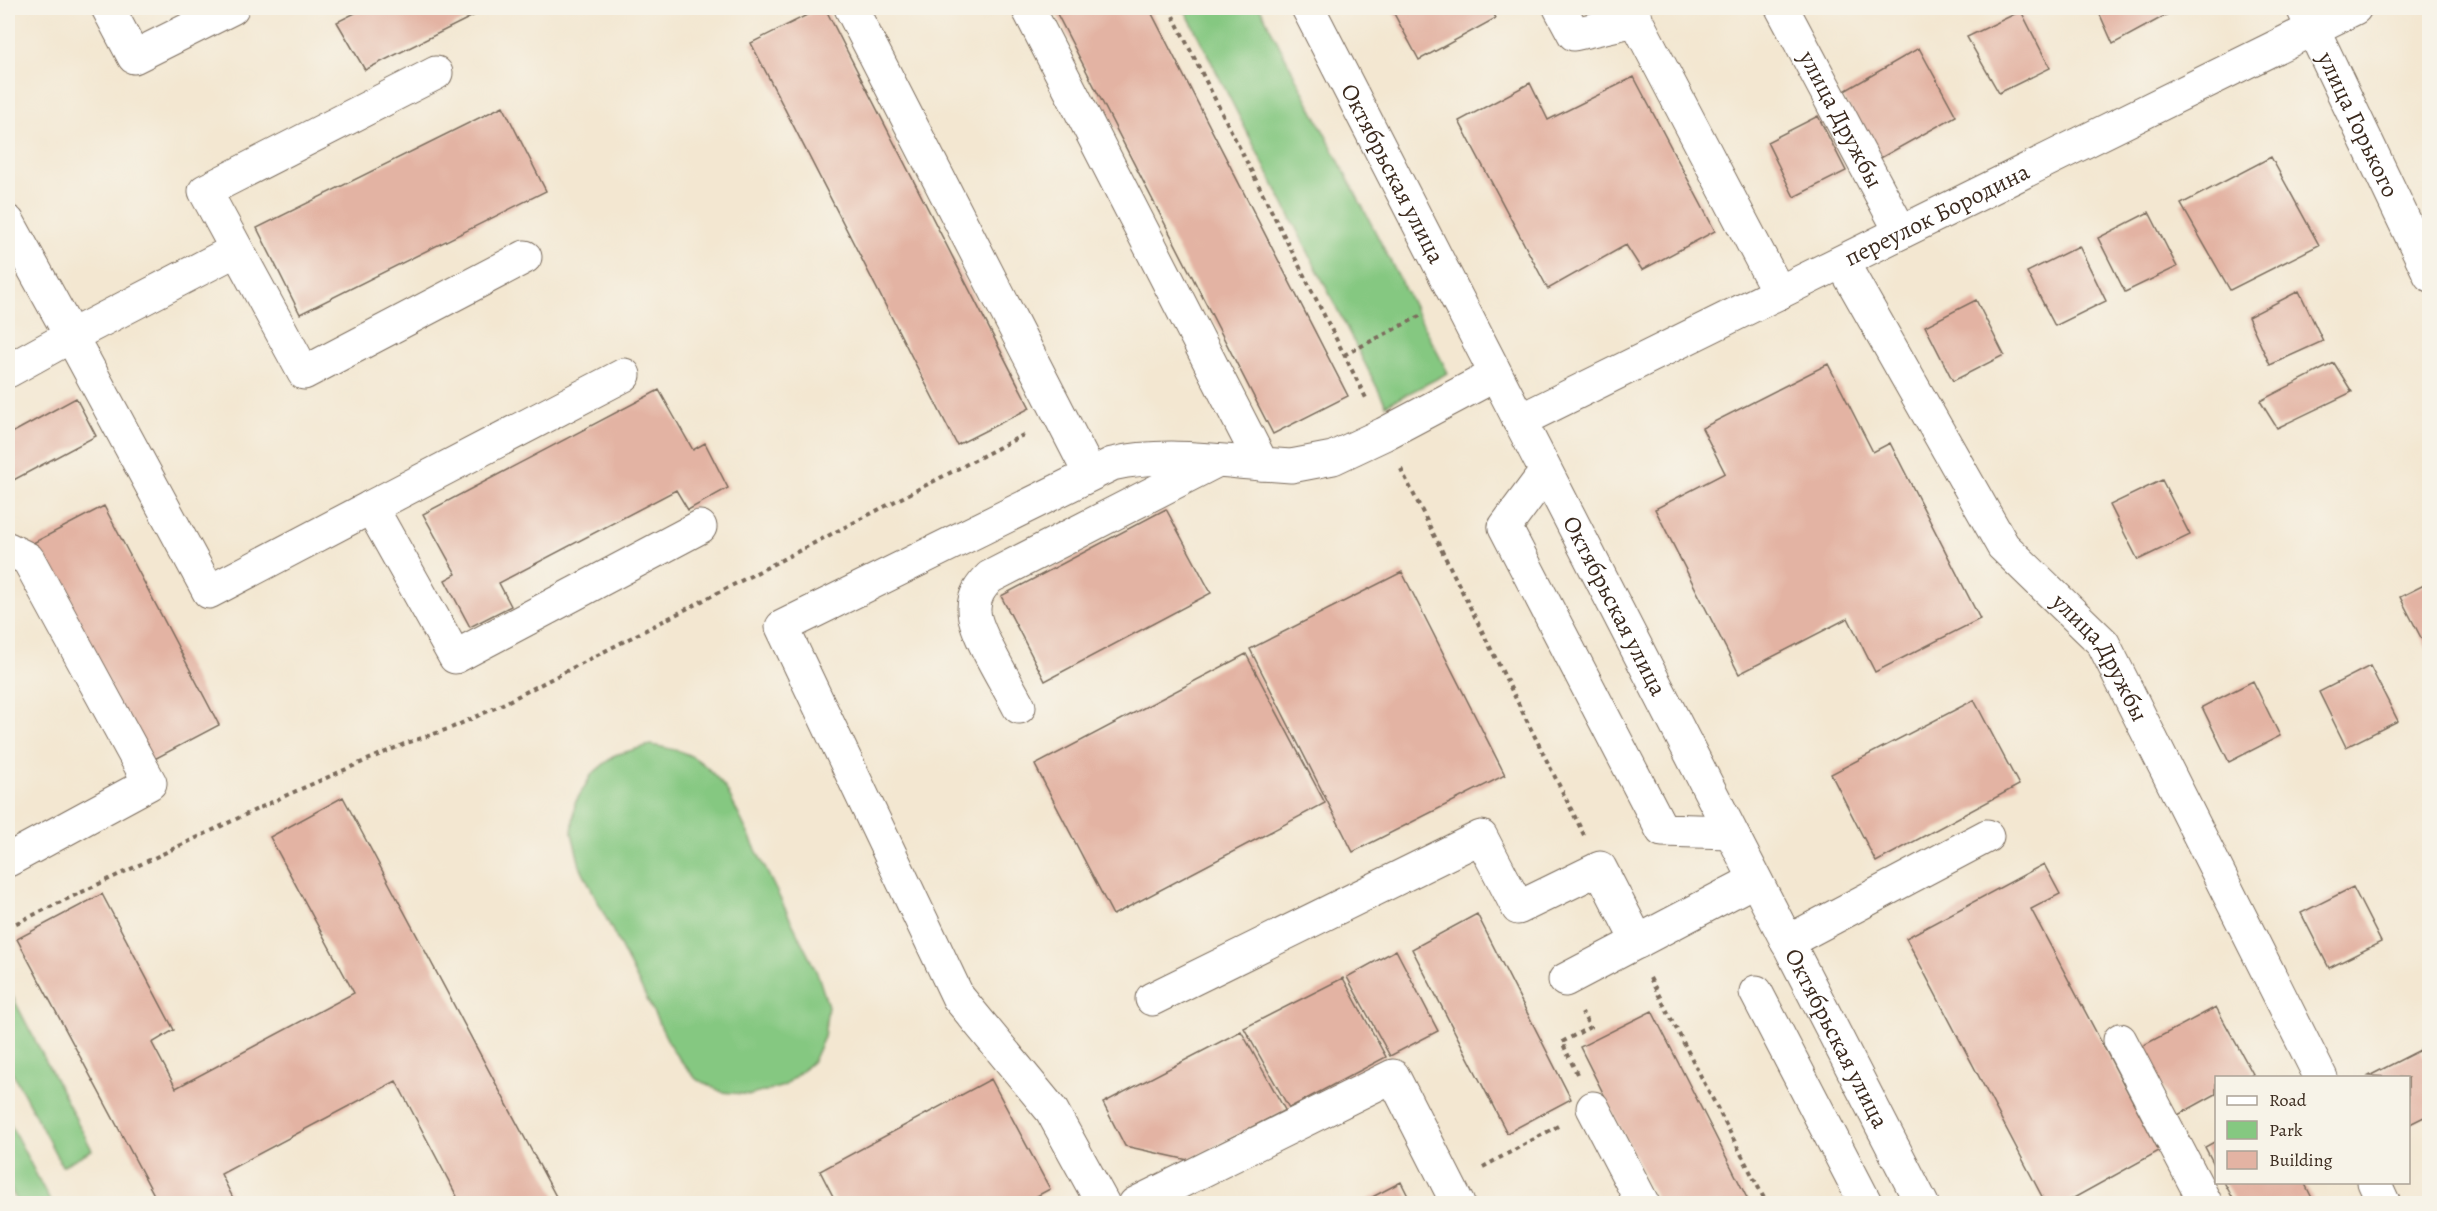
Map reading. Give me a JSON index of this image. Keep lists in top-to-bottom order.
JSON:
{
  "streets": {
    "street": [
      "улица Дружбы",
      "улица Горького",
      "Октябрьская улица",
      "переулок Бородина"
    ]
  },
  "crossings": [
    ["улица Дружбы", "переулок Бородина"],
    ["улица Горького", "переулок Бородина"],
    ["Октябрьская улица", "переулок Бородина"]
  ],
  "legend": ["Road", "Park", "Building"]
}
